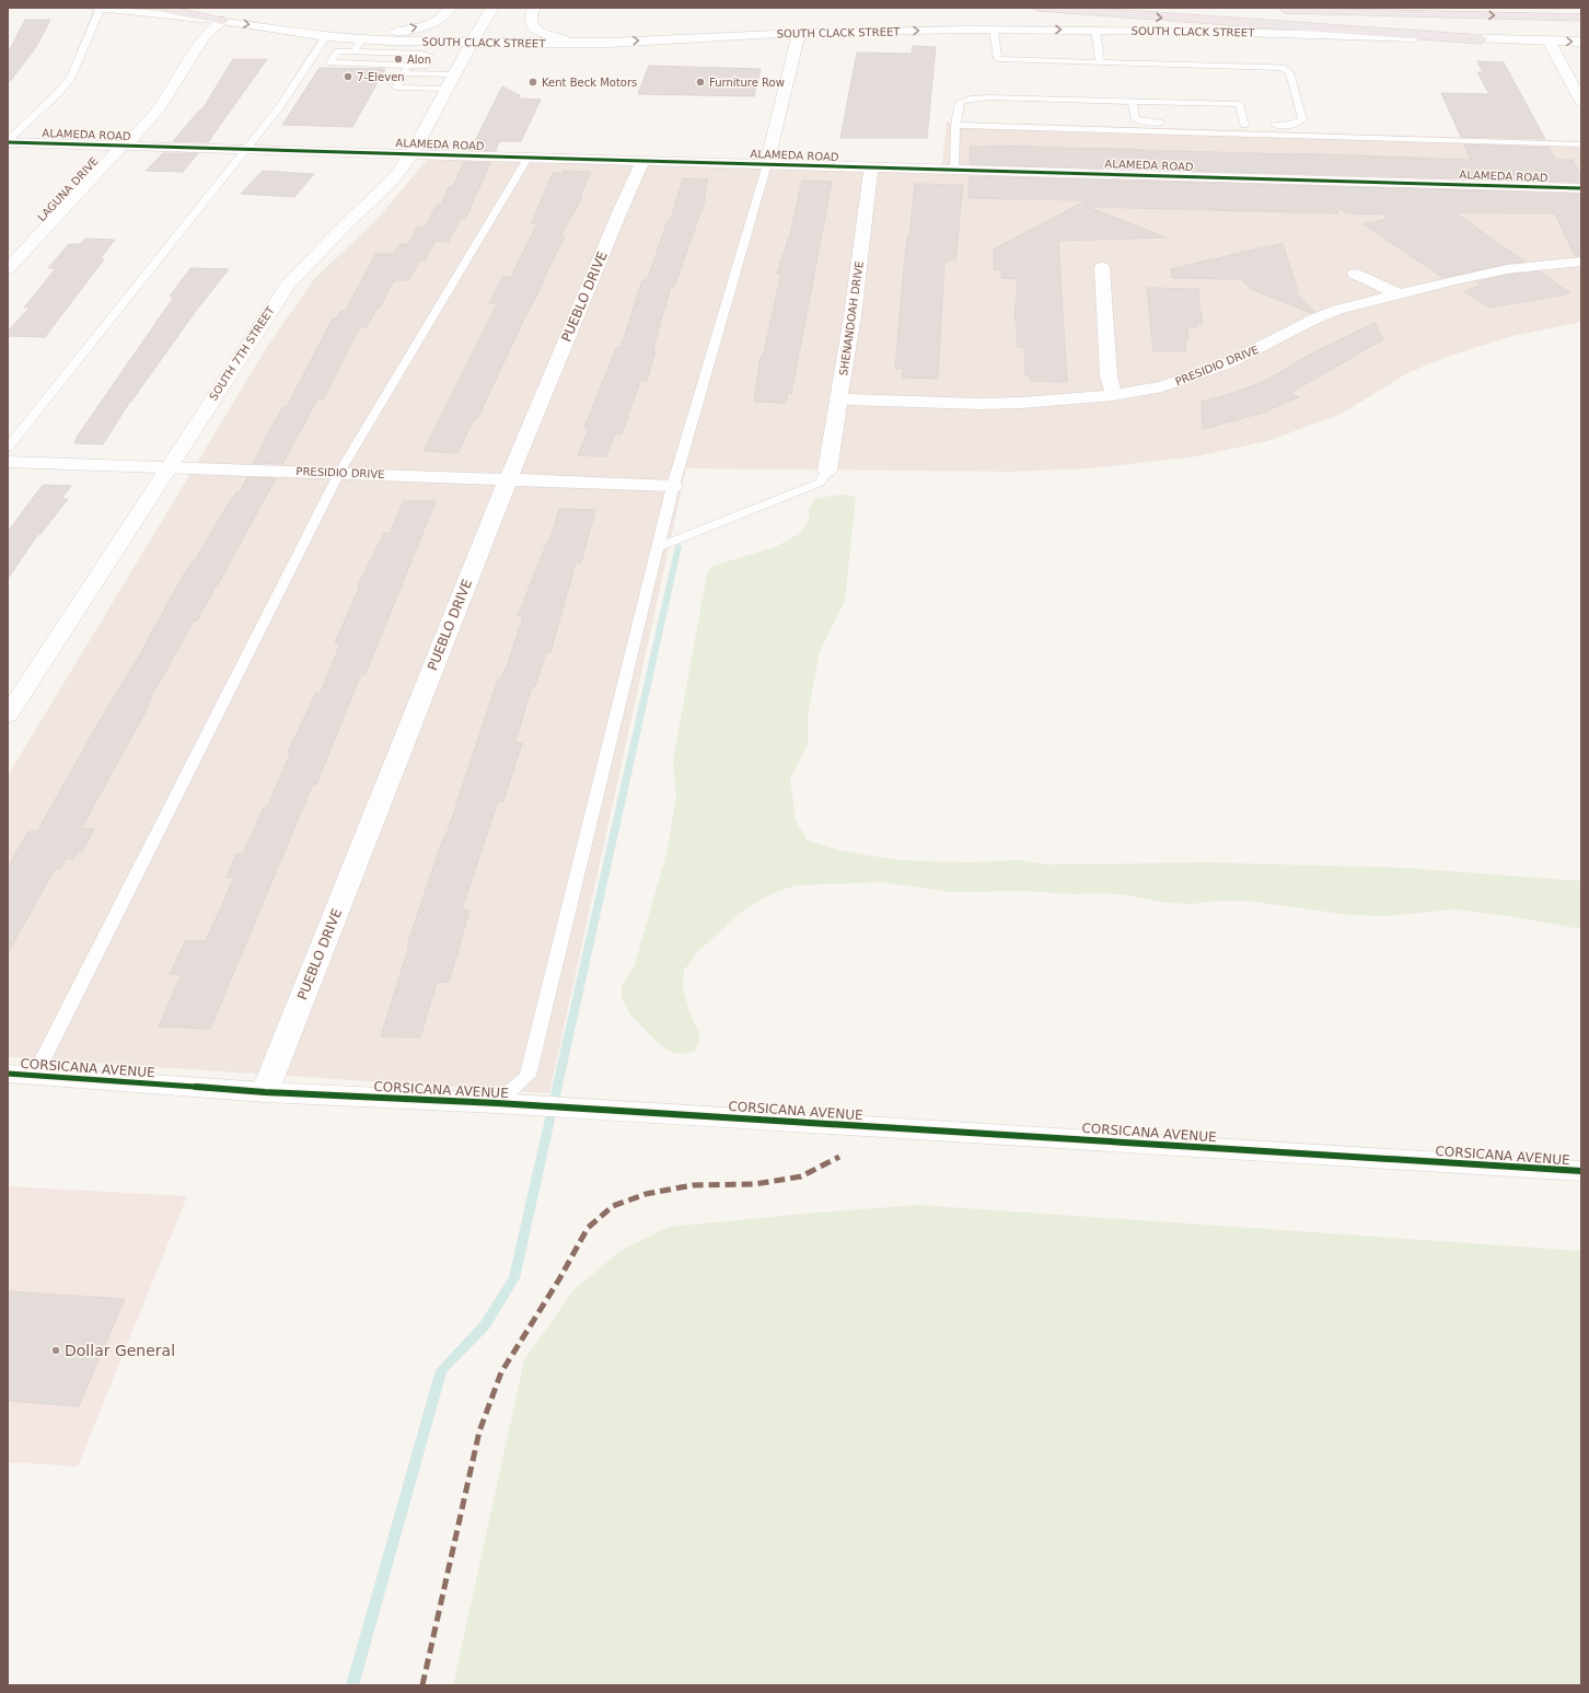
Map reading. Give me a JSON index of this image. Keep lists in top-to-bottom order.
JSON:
{
  "streets": {
    "street": [
      "SOUTH CLACK STREET",
      "ALAMEDA ROAD",
      "LAGUNA DRIVE",
      "PUEBLO DRIVE",
      "SHENANDOAH DRIVE",
      "SOUTH 7TH STREET",
      "PRESIDIO DRIVE",
      "CORSICANA AVENUE"
    ]
  },
  "crossings": [
    ["SOUTH CLACK STREET", "LAGUNA DRIVE"],
    ["SOUTH CLACK STREET", "SOUTH 7TH STREET"],
    ["ALAMEDA ROAD", "LAGUNA DRIVE"],
    ["ALAMEDA ROAD", "PUEBLO DRIVE"],
    ["ALAMEDA ROAD", "SHENANDOAH DRIVE"],
    ["ALAMEDA ROAD", "SOUTH 7TH STREET"],
    ["PUEBLO DRIVE", "PRESIDIO DRIVE"],
    ["PUEBLO DRIVE", "CORSICANA AVENUE"],
    ["SHENANDOAH DRIVE", "PRESIDIO DRIVE"],
    ["SOUTH 7TH STREET", "PRESIDIO DRIVE"]
  ],
  "one_way": ["SOUTH CLACK STREET"],
  "places": [
    "Alon",
    "7-Eleven",
    "Kent Beck Motors",
    "Furniture Row",
    "Dollar General"
  ]
}
